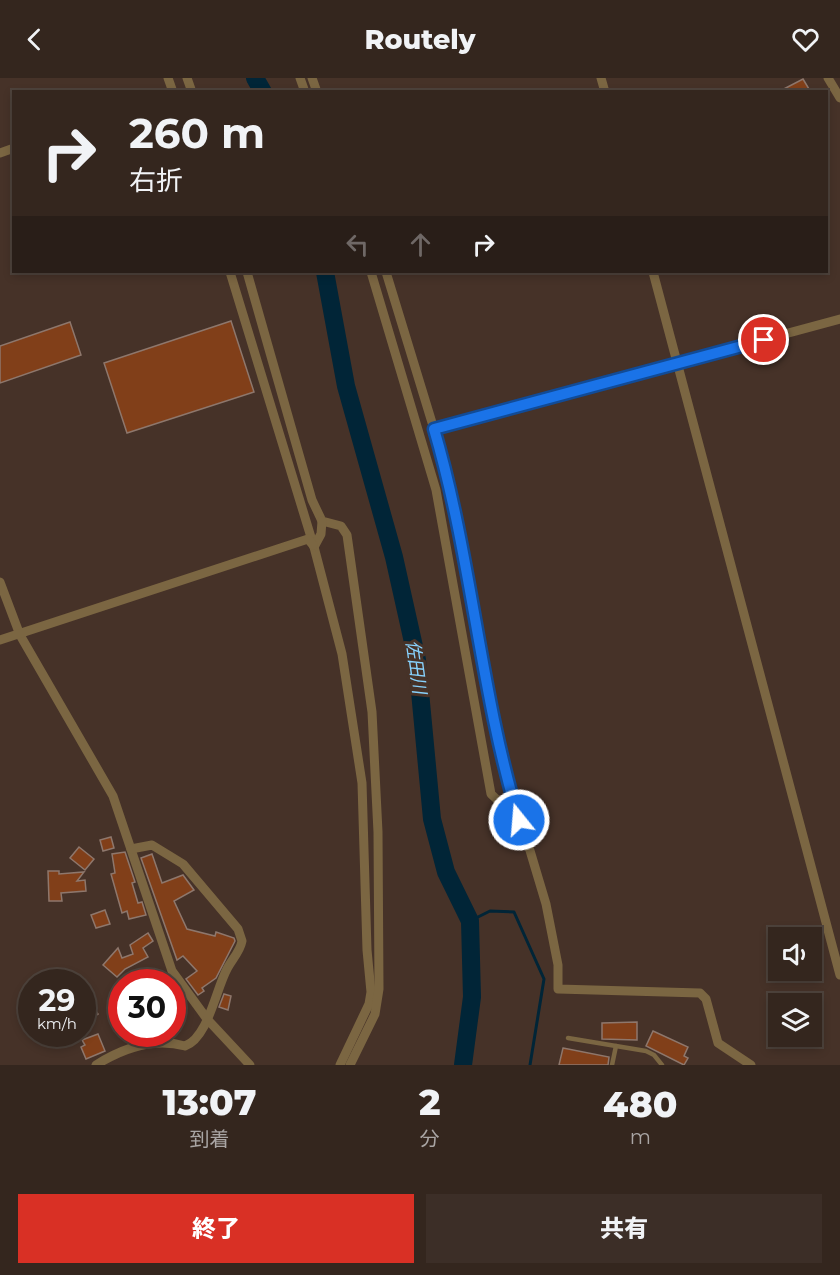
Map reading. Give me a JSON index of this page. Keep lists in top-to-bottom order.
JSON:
{
  "water": ["佐田川"],
  "page": {
    "header": "Routely",
    "turn": ["260 m", "右折"],
    "speed": "29 km/h",
    "limit": "30",
    "eta": [
      "13:07",
      "到着",
      "2",
      "分",
      "480",
      "m"
    ],
    "buttons": ["終了", "共有"]
  }
}
